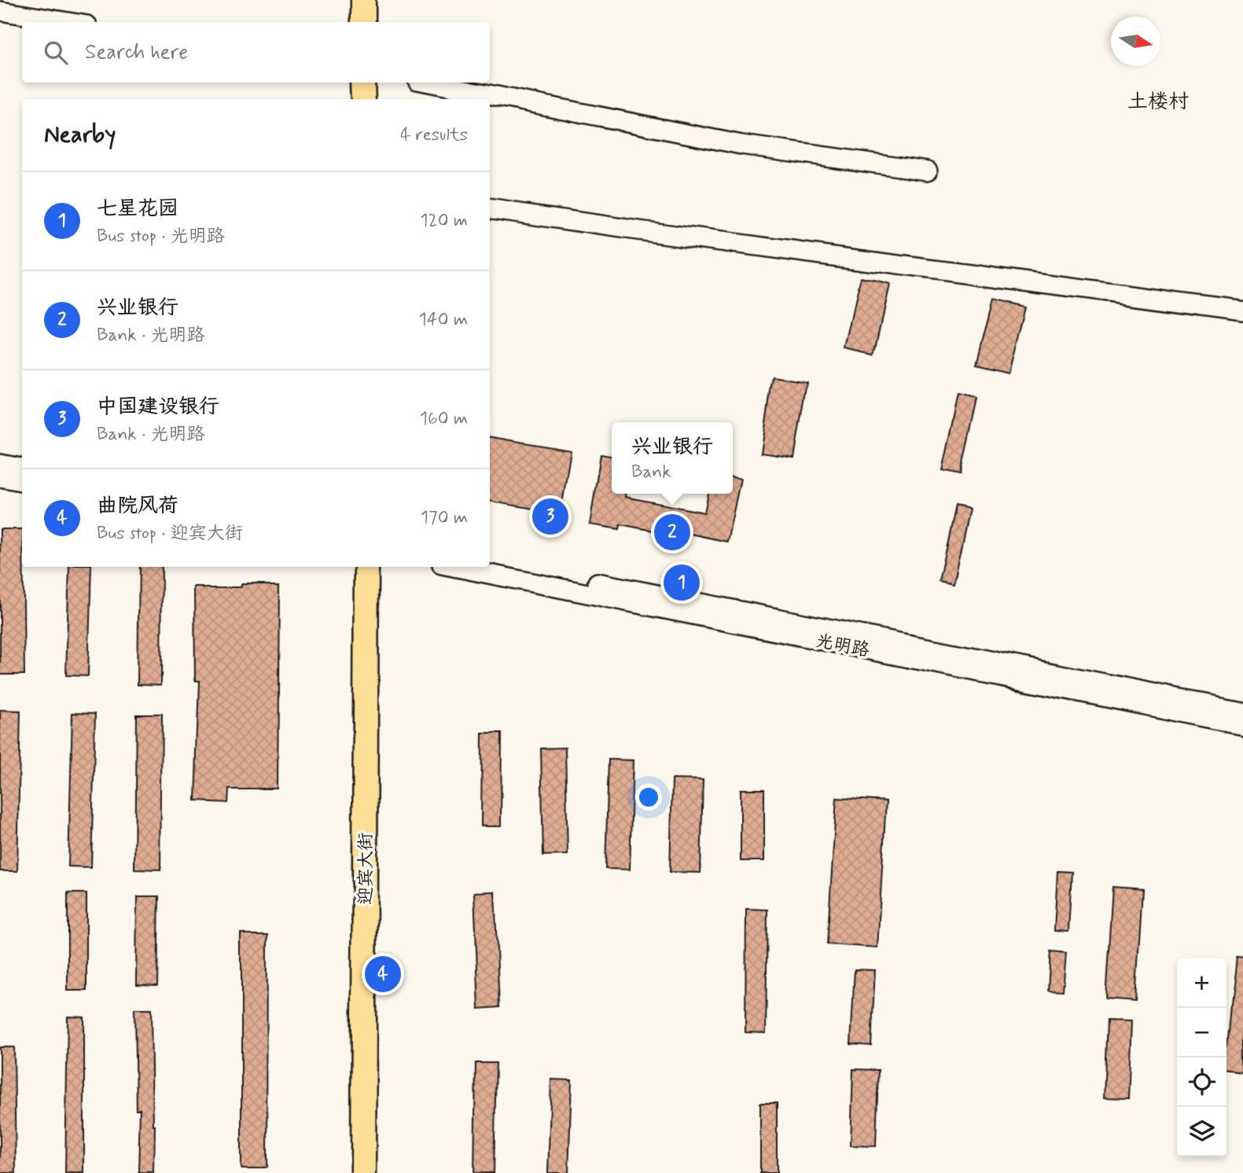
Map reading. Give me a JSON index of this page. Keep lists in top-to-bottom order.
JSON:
{
  "streets": {
    "main road": ["迎宾大街"],
    "street": ["光明路"]
  },
  "districts": ["土楼村"],
  "north": "right",
  "page": {
    "search": "Search here",
    "heading": ["Nearby", "4 results"],
    "list": [
      {
        "mark": "1",
        "name": "七星花园",
        "note": "Bus stop · 光明路",
        "value": "120 m"
      },
      {
        "mark": "2",
        "name": "兴业银行",
        "note": "Bank · 光明路",
        "value": "140 m"
      },
      {
        "mark": "3",
        "name": "中国建设银行",
        "note": "Bank · 光明路",
        "value": "160 m"
      },
      {
        "mark": "4",
        "name": "曲院风荷",
        "note": "Bus stop · 迎宾大街",
        "value": "170 m"
      }
    ],
    "popup": ["兴业银行", "Bank"],
    "pins": [
      "3",
      "2",
      "1",
      "4"
    ],
    "map_buttons": ["+", "−"]
  }
}
